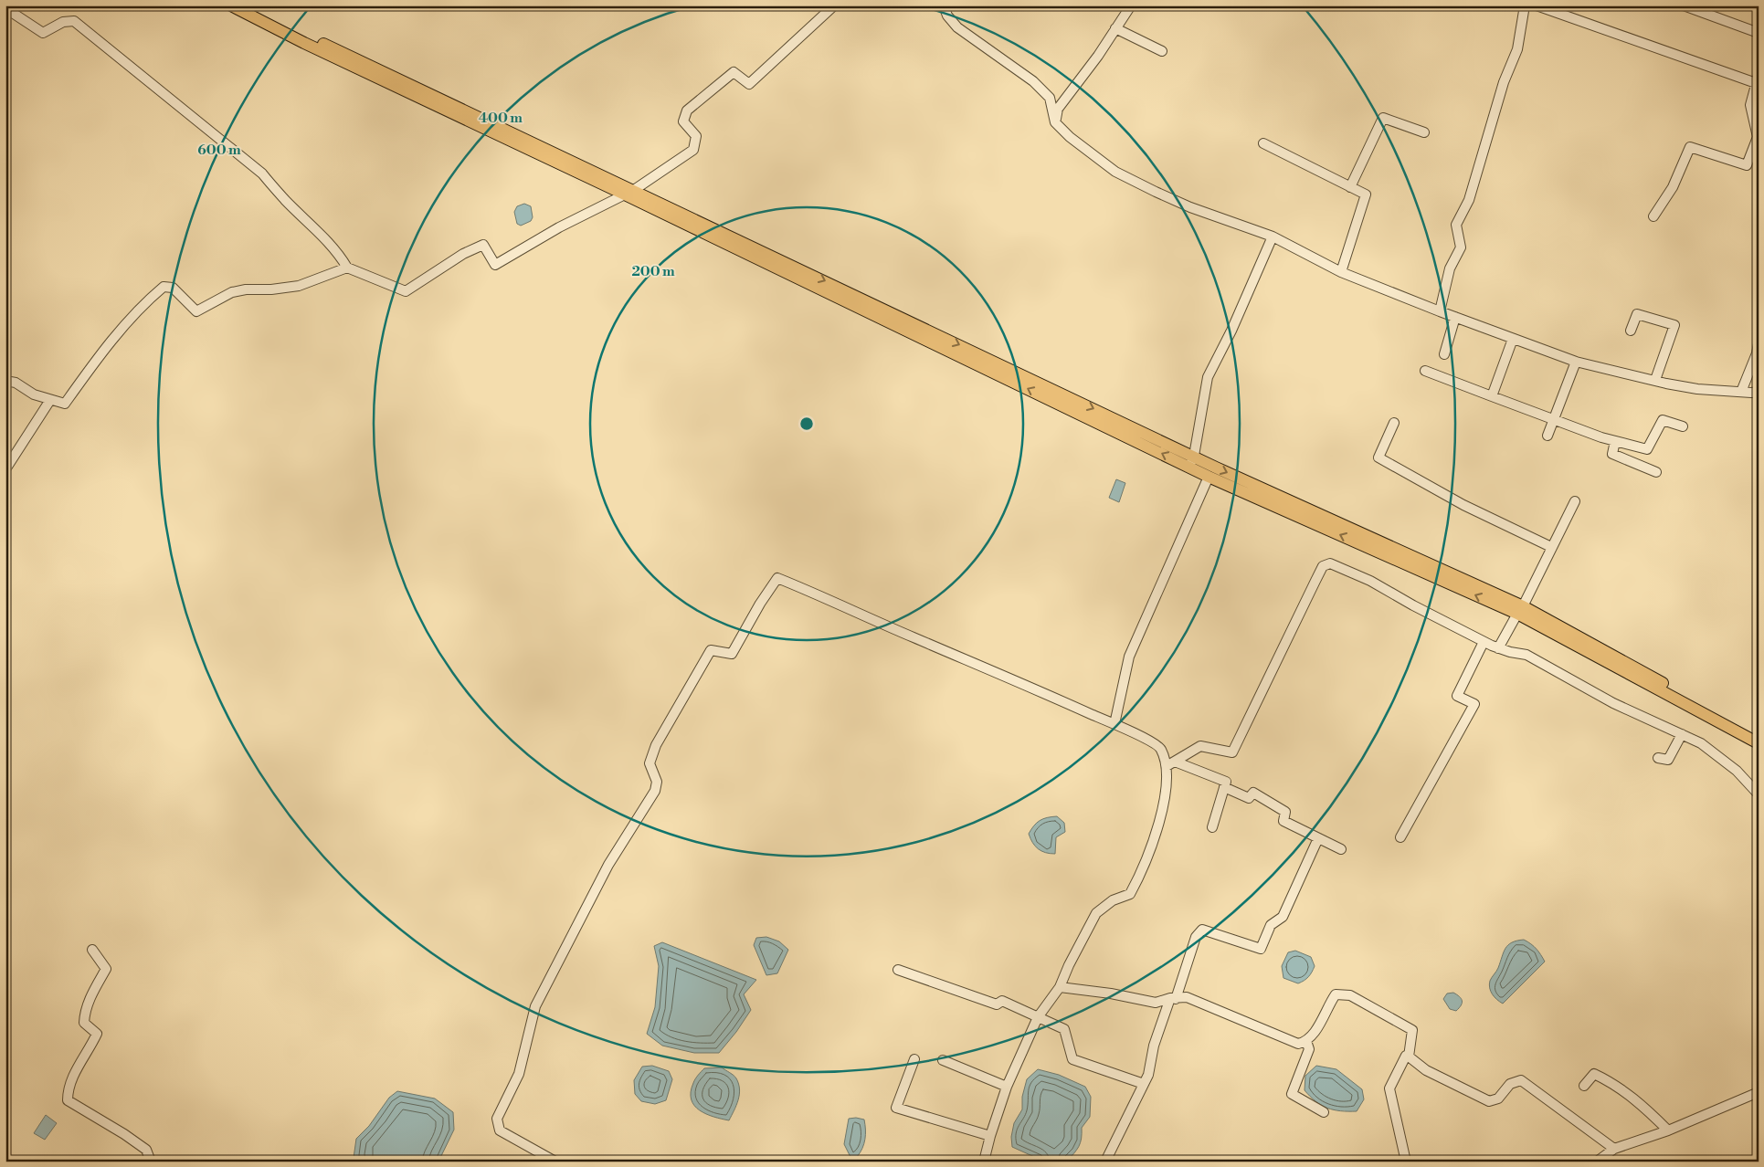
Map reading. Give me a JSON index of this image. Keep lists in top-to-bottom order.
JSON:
{
  "rings": ["400 m", "600 m", "200 m"]
}
